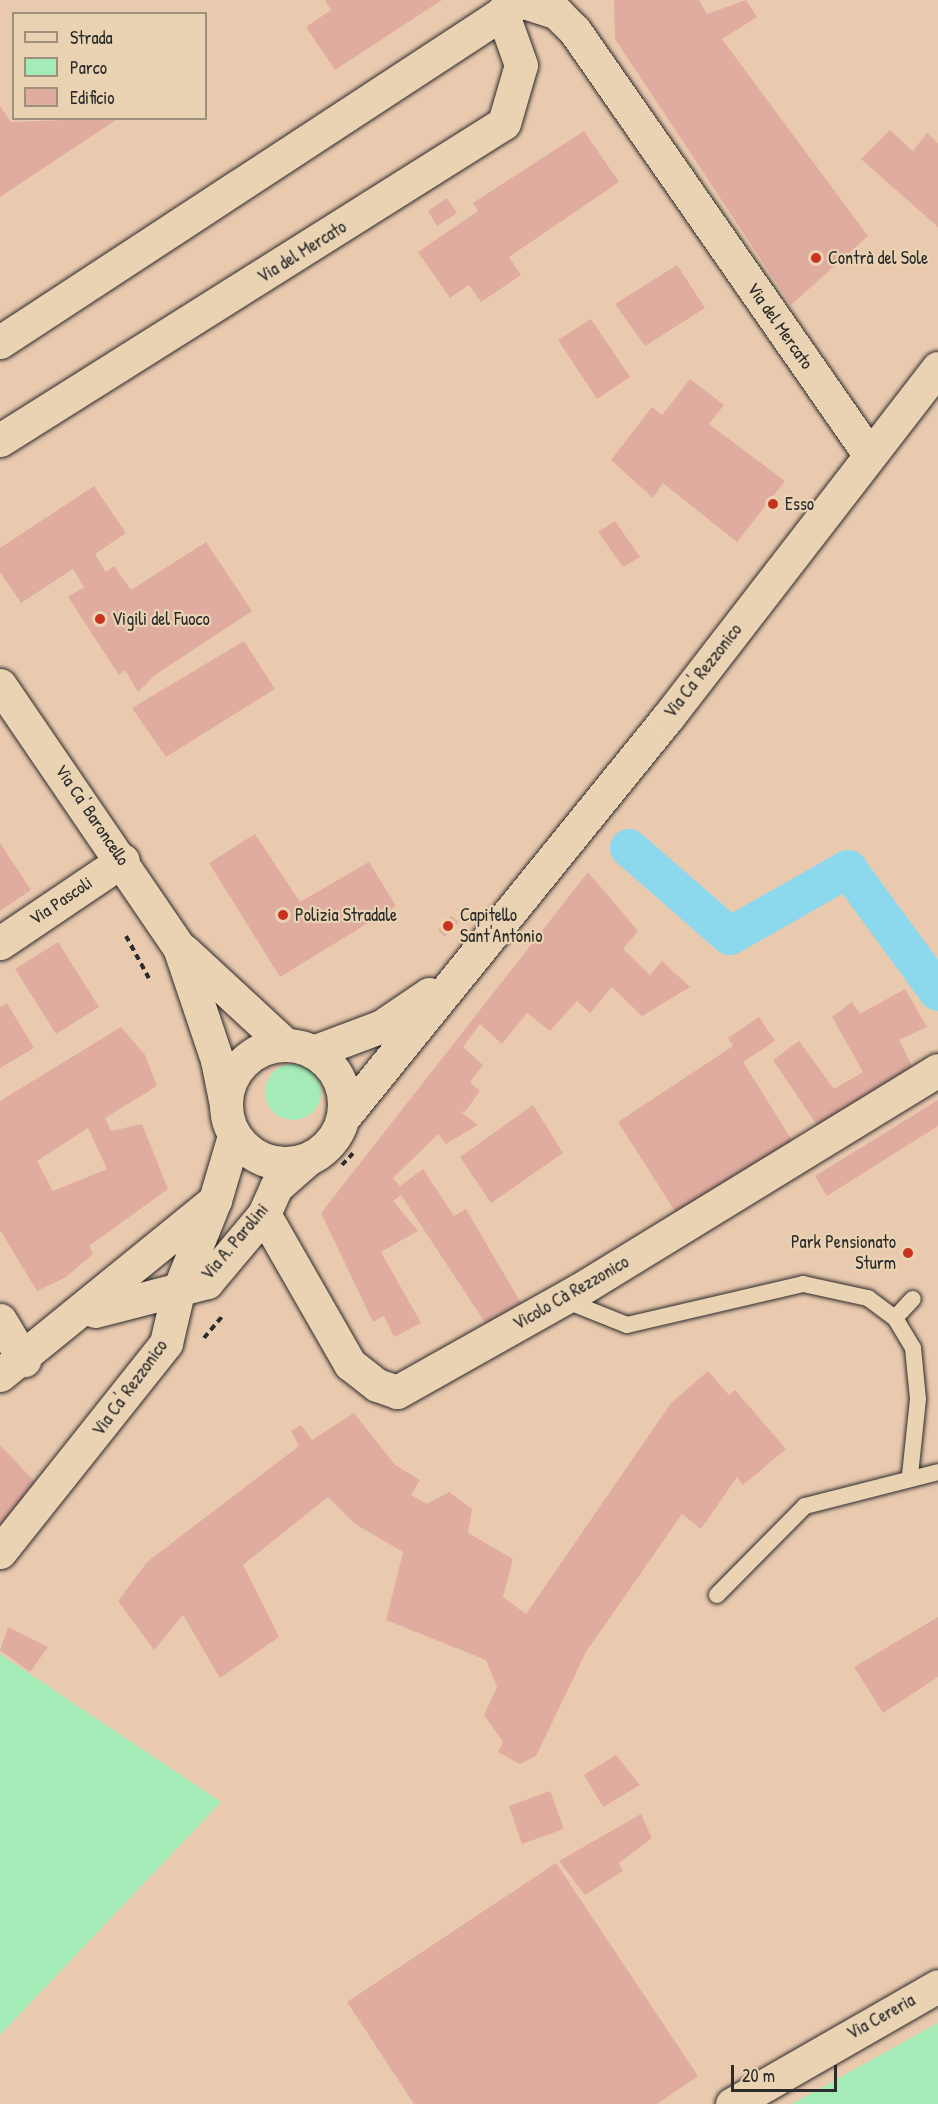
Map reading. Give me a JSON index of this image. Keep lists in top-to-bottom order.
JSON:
{
  "streets": {
    "street": [
      "Via del Mercato",
      "Via Ca' Rezzonico",
      "Via Ca' Baroncello",
      "Via Pascoli",
      "Via A. Parolini",
      "Vicolo Cà Rezzonico",
      "Via Cereria"
    ]
  },
  "crossings": [
    ["Via del Mercato", "Via Ca' Rezzonico"],
    ["Via Ca' Rezzonico", "Via Ca' Baroncello"],
    ["Via Ca' Rezzonico", "Via A. Parolini"],
    ["Via Ca' Baroncello", "Via Pascoli"],
    ["Via Ca' Baroncello", "Via A. Parolini"],
    ["Via A. Parolini", "Vicolo Cà Rezzonico"]
  ],
  "places": [
    "Contrà del Sole",
    "Esso",
    "Vigili del Fuoco",
    "Polizia Stradale",
    "Capitello Sant'Antonio",
    "Park Pensionato Sturm"
  ],
  "legend": ["Strada", "Parco", "Edificio"],
  "scale_bar": "20 m"
}
